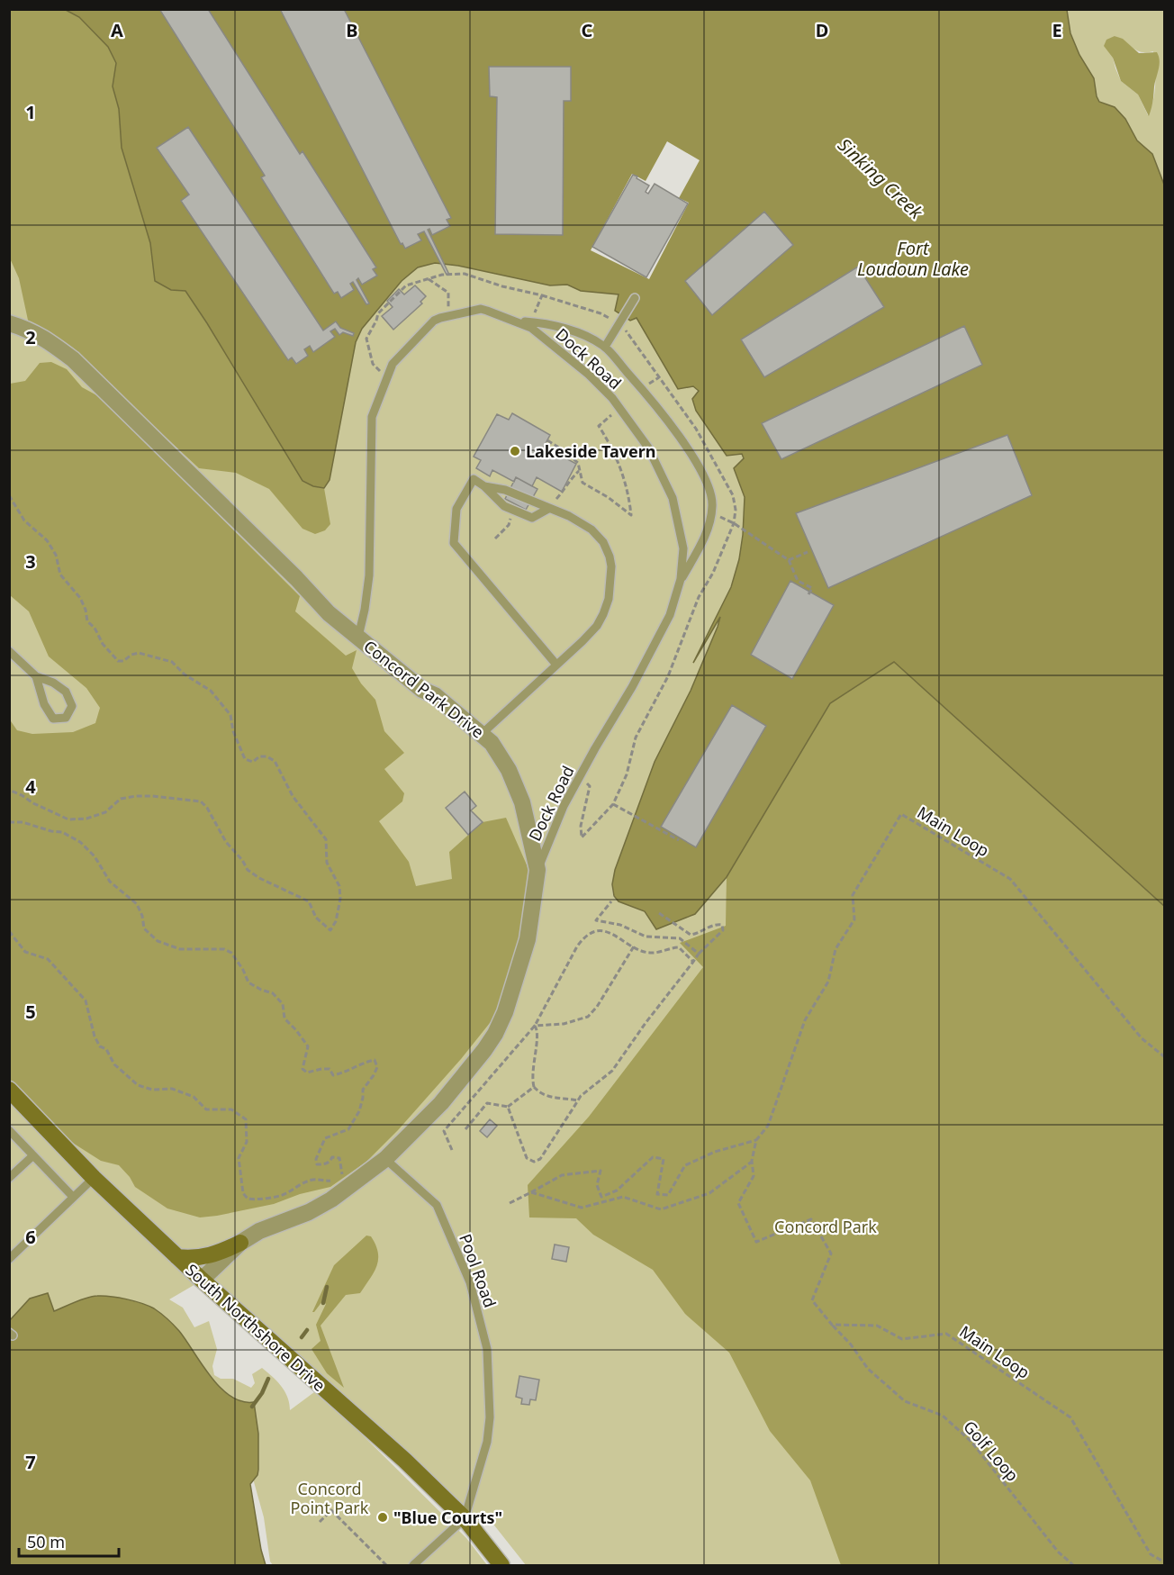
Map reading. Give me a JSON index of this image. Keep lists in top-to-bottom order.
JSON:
{
  "streets": {
    "main road": ["South Northshore Drive"],
    "street": ["Concord Park Drive"],
    "lane": ["Dock Road", "Pool Road"],
    "path": ["Main Loop", "Golf Loop"]
  },
  "crossings": [
    ["Dock Road", "Concord Park Drive"],
    ["Concord Park Drive", "Pool Road"],
    ["Concord Park Drive", "South Northshore Drive"],
    ["Main Loop", "Golf Loop"],
    ["Pool Road", "South Northshore Drive"]
  ],
  "water": ["Sinking Creek", "Fort Loudoun Lake"],
  "parks": ["Concord Park", "Concord Point Park"],
  "places": ["Lakeside Tavern", "\"Blue Courts\""],
  "scale_bar": "50 m",
  "grid": {
    "columns": [
      "A",
      "B",
      "C",
      "D",
      "E"
    ],
    "rows": [
      "1",
      "2",
      "3",
      "4",
      "5",
      "6",
      "7"
    ]
  }
}
